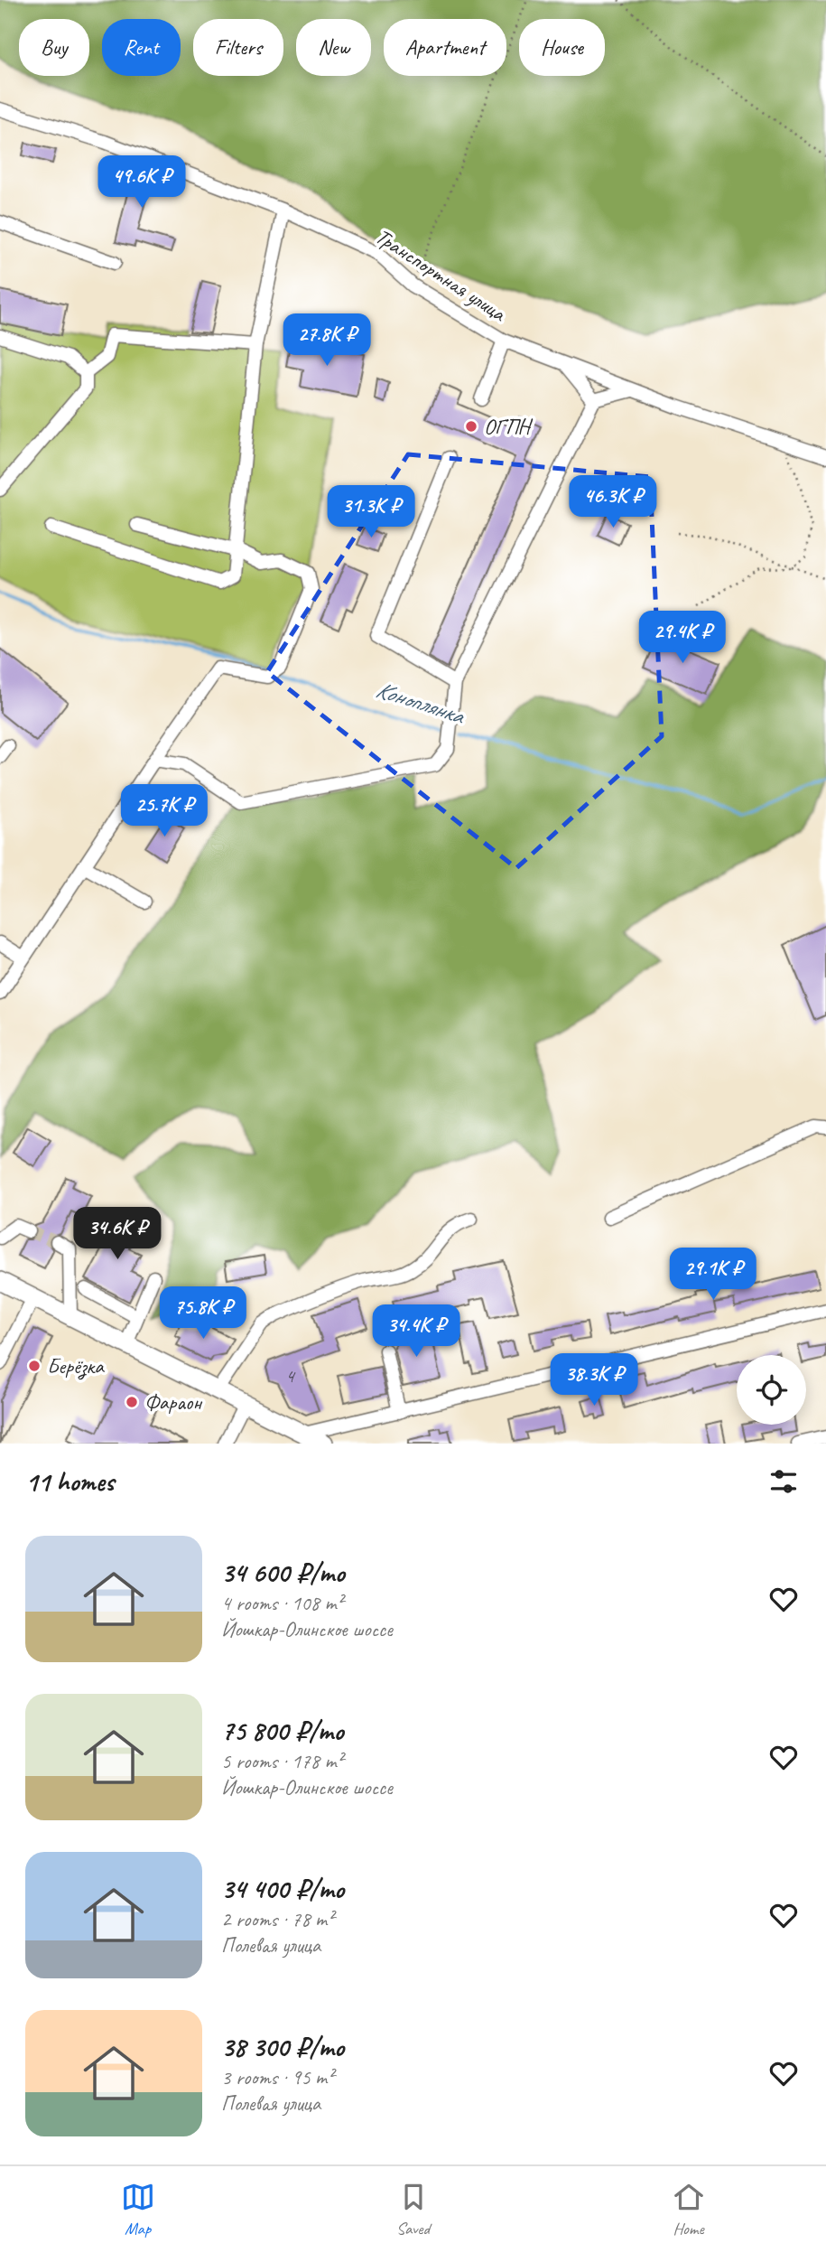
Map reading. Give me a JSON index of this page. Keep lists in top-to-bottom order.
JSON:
{
  "streets": {
    "street": ["Транспортная улица"]
  },
  "water": ["Коноплянка"],
  "places": ["ОГПН", "Берёзка", "Фараон"],
  "house_numbers": ["4"],
  "page": {
    "chip": [
      "Buy",
      "Rent",
      "Filters",
      "New",
      "Apartment",
      "House"
    ],
    "price": [
      "49.6K ₽",
      "27.8K ₽",
      "46.3K ₽",
      "31.3K ₽",
      "29.4K ₽",
      "25.7K ₽",
      "34.6K ₽",
      "29.1K ₽",
      "75.8K ₽",
      "34.4K ₽",
      "38.3K ₽"
    ],
    "heading": "11 homes",
    "list": [
      {
        "name": "34 600 ₽/mo",
        "note": "4 rooms · 108 m² · Йошкар-Олинское шоссе"
      },
      {
        "name": "75 800 ₽/mo",
        "note": "5 rooms · 178 m² · Йошкар-Олинское шоссе"
      },
      {
        "name": "34 400 ₽/mo",
        "note": "2 rooms · 78 m² · Полевая улица"
      },
      {
        "name": "38 300 ₽/mo",
        "note": "3 rooms · 95 m² · Полевая улица"
      }
    ],
    "tabs": ["Map", "Saved", "Home"]
  }
}
